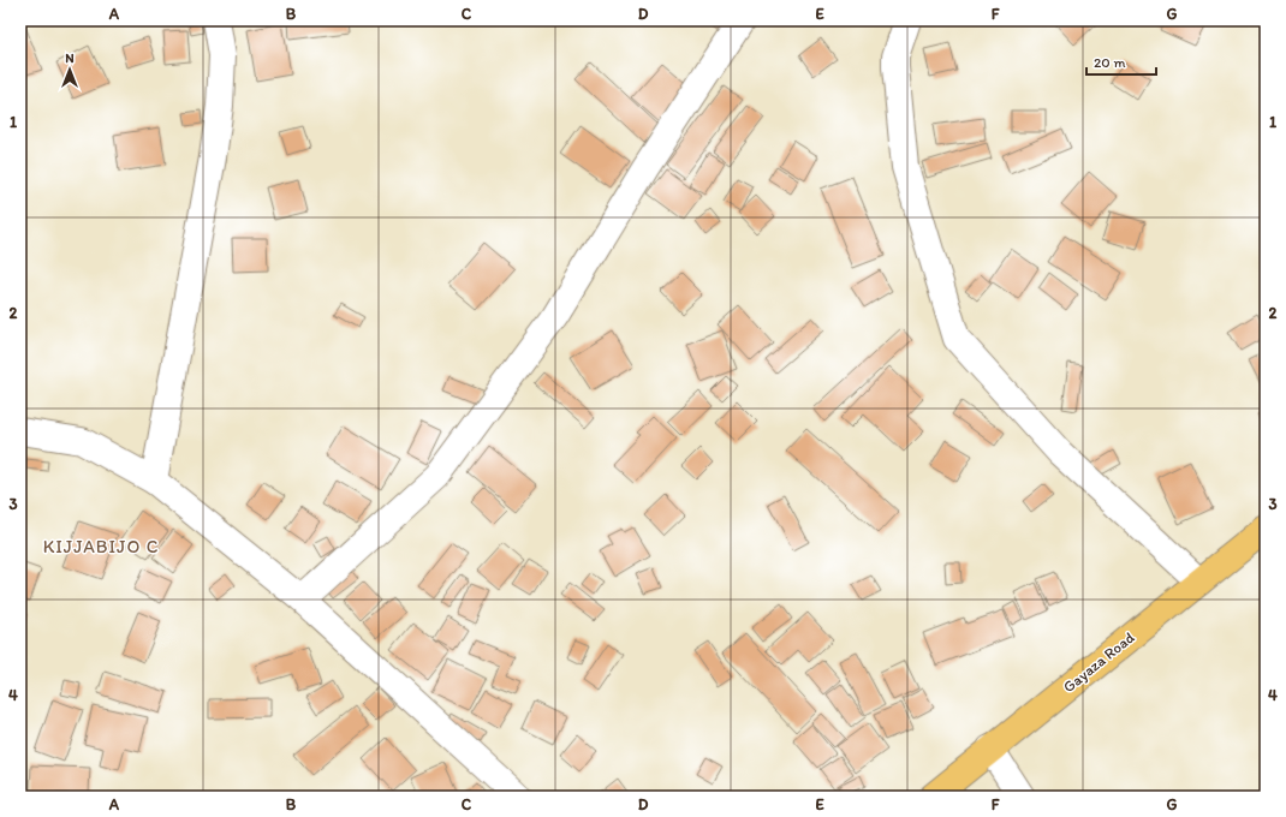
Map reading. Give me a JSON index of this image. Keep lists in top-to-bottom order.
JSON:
{
  "streets": {
    "main road": ["Gayaza Road"]
  },
  "districts": ["KIJJABIJO C"],
  "scale_bar": "20 m",
  "north": "top",
  "grid": {
    "columns": [
      "A",
      "B",
      "C",
      "D",
      "E",
      "F",
      "G"
    ],
    "rows": [
      "1",
      "2",
      "3",
      "4"
    ]
  }
}
